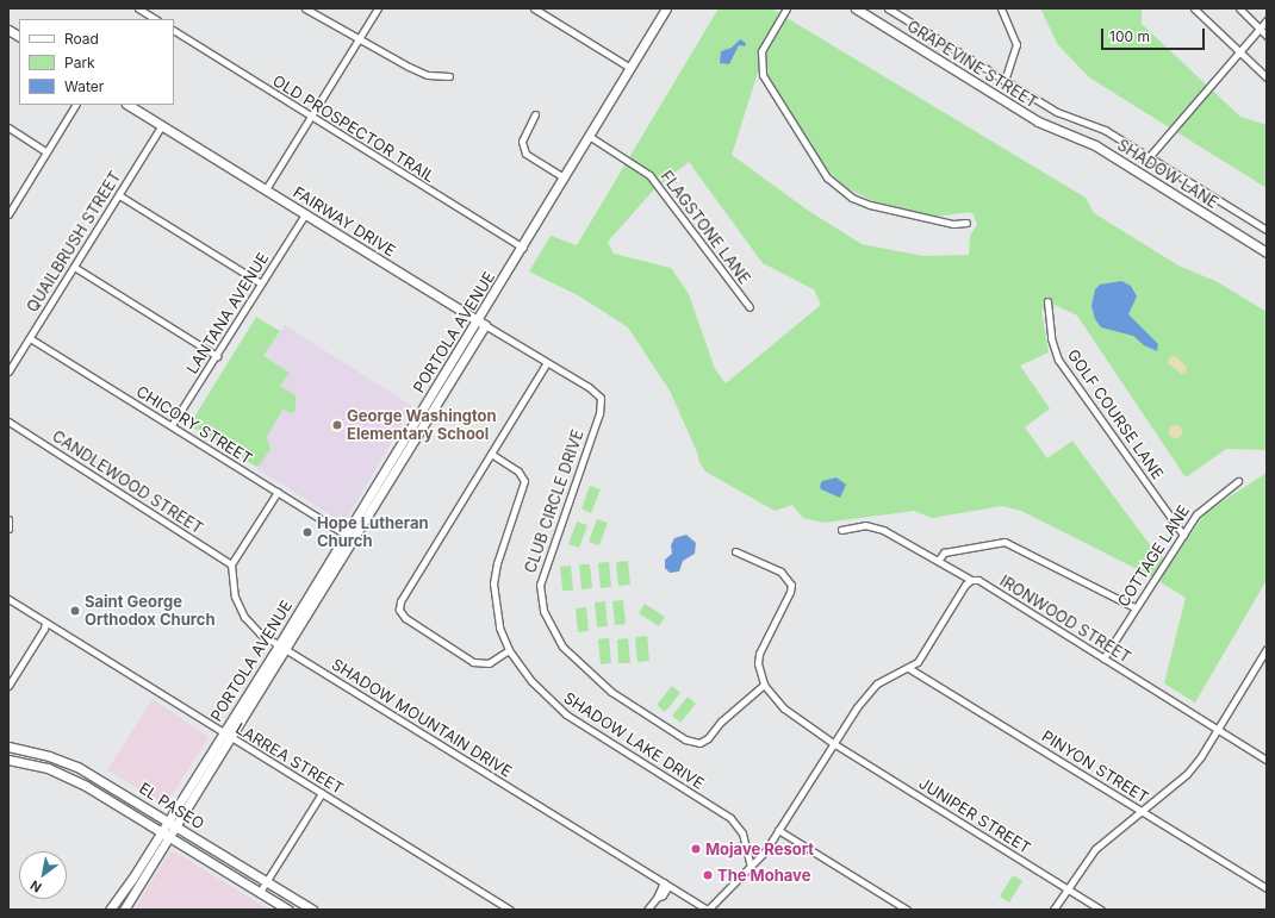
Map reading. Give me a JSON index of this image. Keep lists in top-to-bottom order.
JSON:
{
  "streets": {
    "street": [
      "GRAPEVINE STREET",
      "OLD PROSPECTOR TRAIL",
      "SHADOW LANE",
      "FAIRWAY DRIVE",
      "FLAGSTONE LANE",
      "QUAILBRUSH STREET",
      "LANTANA AVENUE",
      "PORTOLA AVENUE",
      "GOLF COURSE LANE",
      "CHICORY STREET",
      "CANDLEWOOD STREET",
      "CLUB CIRCLE DRIVE",
      "COTTAGE LANE",
      "IRONWOOD STREET",
      "SHADOW MOUNTAIN DRIVE",
      "SHADOW LAKE DRIVE",
      "LARREA STREET",
      "PINYON STREET",
      "EL PASEO",
      "JUNIPER STREET"
    ]
  },
  "crossings": [
    ["GRAPEVINE STREET", "SHADOW LANE"],
    ["OLD PROSPECTOR TRAIL", "PORTOLA AVENUE"],
    ["FAIRWAY DRIVE", "QUAILBRUSH STREET"],
    ["FAIRWAY DRIVE", "LANTANA AVENUE"],
    ["FAIRWAY DRIVE", "PORTOLA AVENUE"],
    ["FAIRWAY DRIVE", "CLUB CIRCLE DRIVE"],
    ["FLAGSTONE LANE", "PORTOLA AVENUE"],
    ["QUAILBRUSH STREET", "CHICORY STREET"],
    ["LANTANA AVENUE", "CHICORY STREET"],
    ["PORTOLA AVENUE", "CHICORY STREET"],
    ["PORTOLA AVENUE", "SHADOW MOUNTAIN DRIVE"],
    ["PORTOLA AVENUE", "LARREA STREET"],
    ["PORTOLA AVENUE", "EL PASEO"],
    ["GOLF COURSE LANE", "COTTAGE LANE"],
    ["CANDLEWOOD STREET", "SHADOW MOUNTAIN DRIVE"],
    ["CLUB CIRCLE DRIVE", "JUNIPER STREET"],
    ["COTTAGE LANE", "IRONWOOD STREET"]
  ],
  "places": [
    "George Washington Elementary School",
    "Hope Lutheran Church",
    "Saint George Orthodox Church",
    "Mojave Resort",
    "The Mohave"
  ],
  "legend": ["Road", "Park", "Water"],
  "scale_bar": "100 m",
  "north": "bottom left"
}
